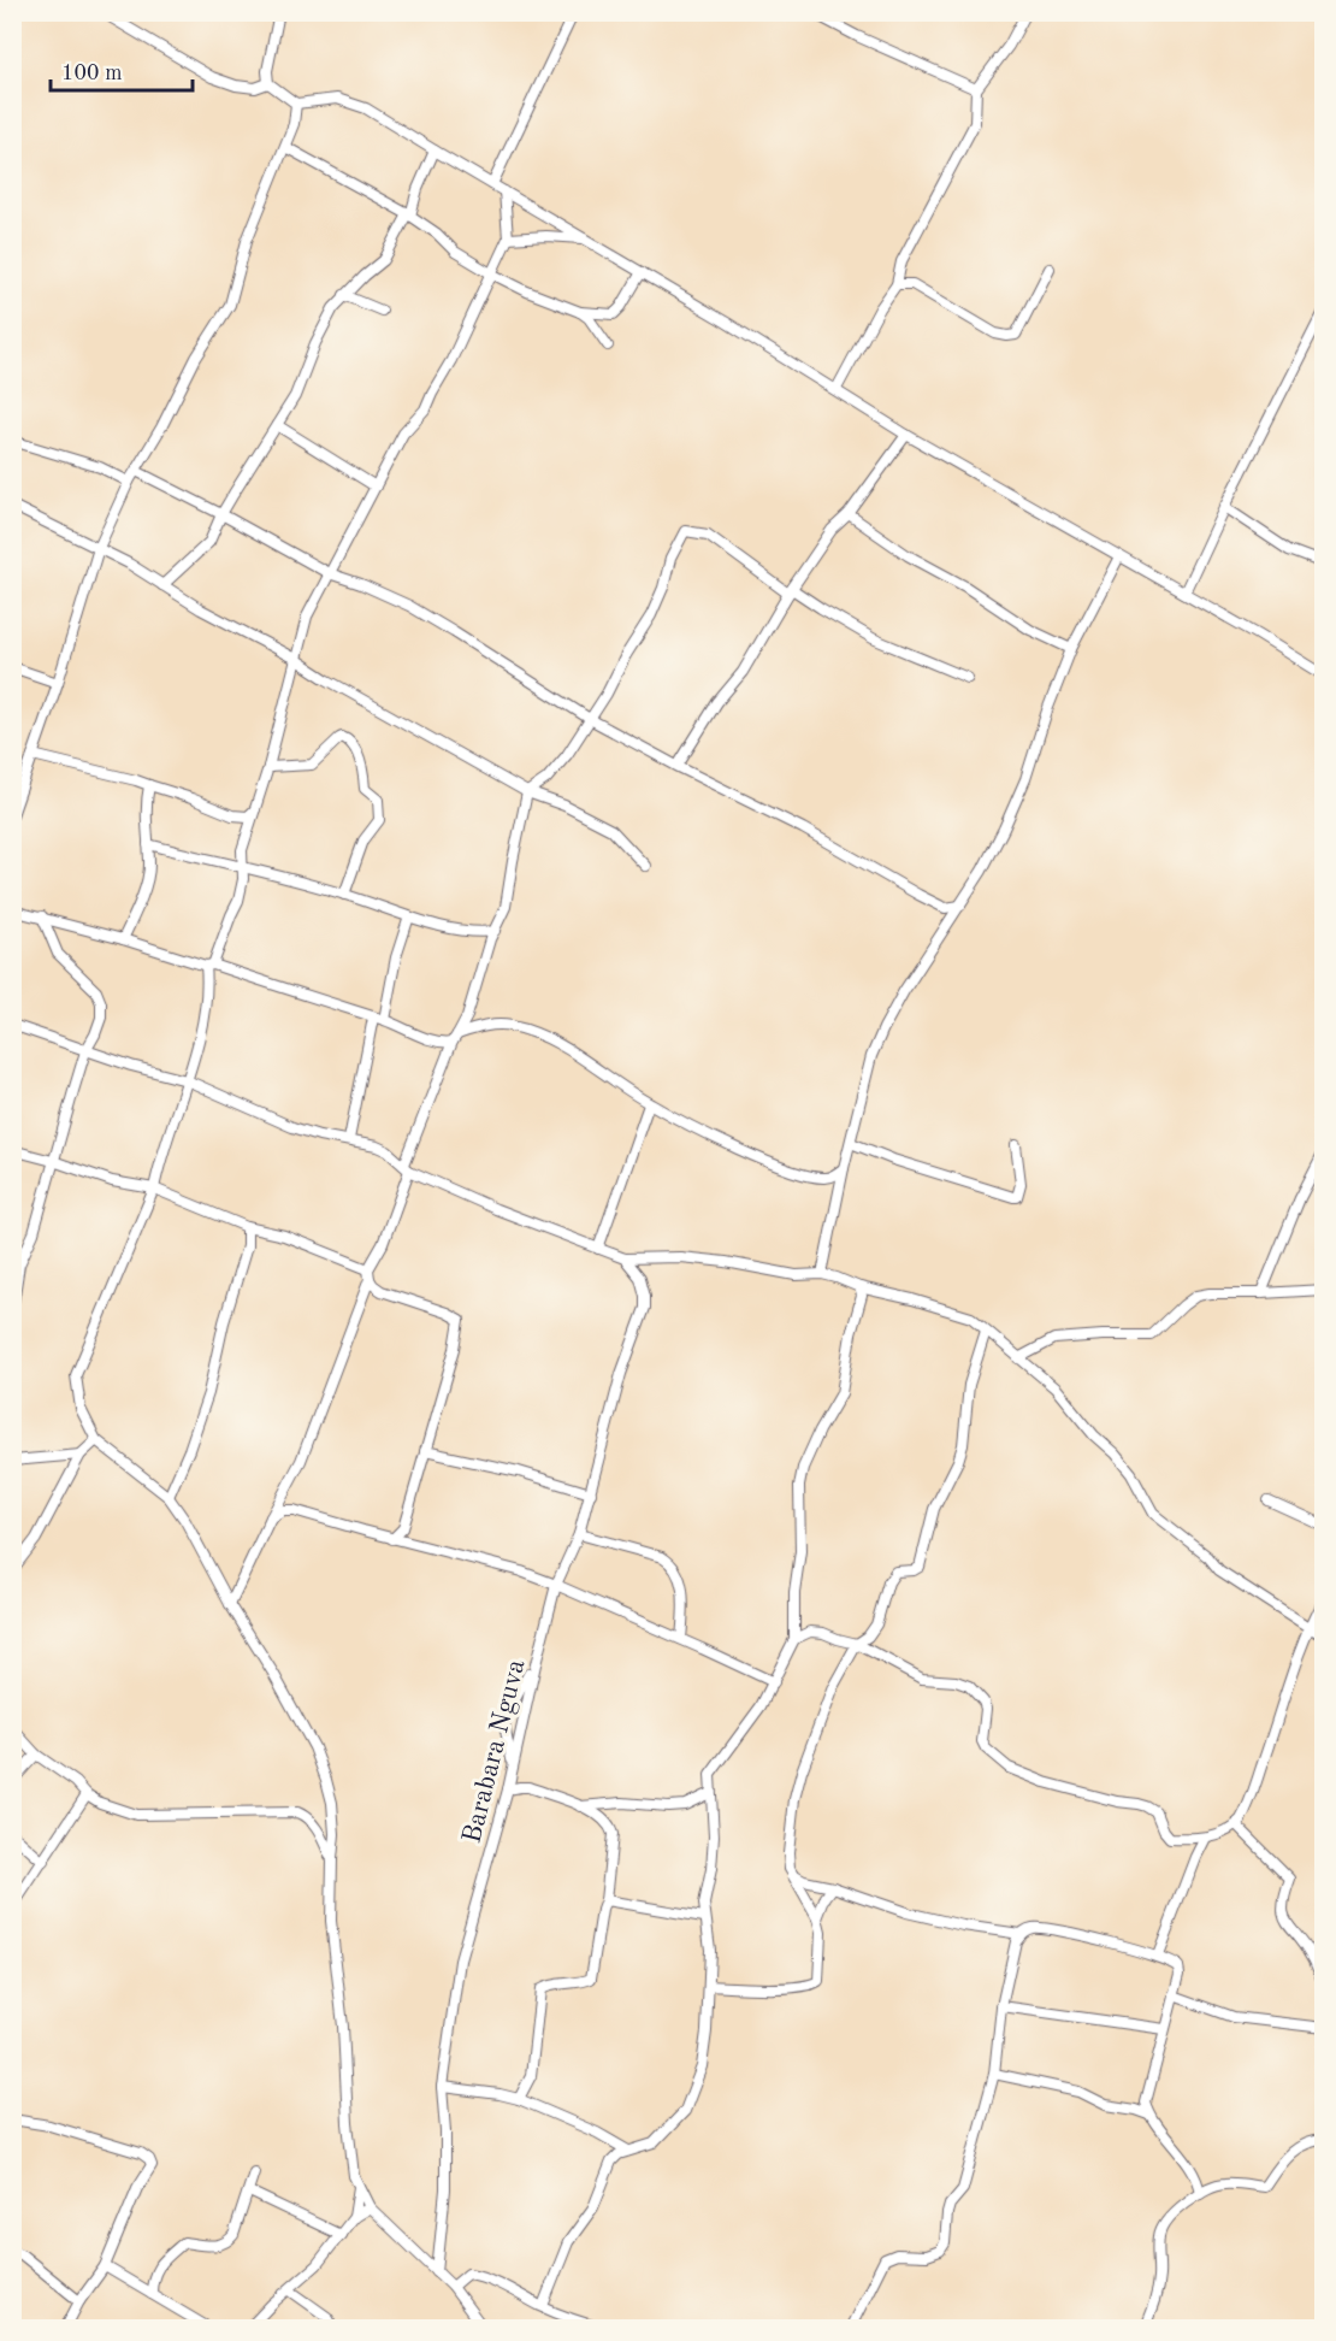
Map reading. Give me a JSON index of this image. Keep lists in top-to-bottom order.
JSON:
{
  "streets": {
    "street": ["Barabara Nguva"]
  },
  "scale_bar": "100 m"
}
